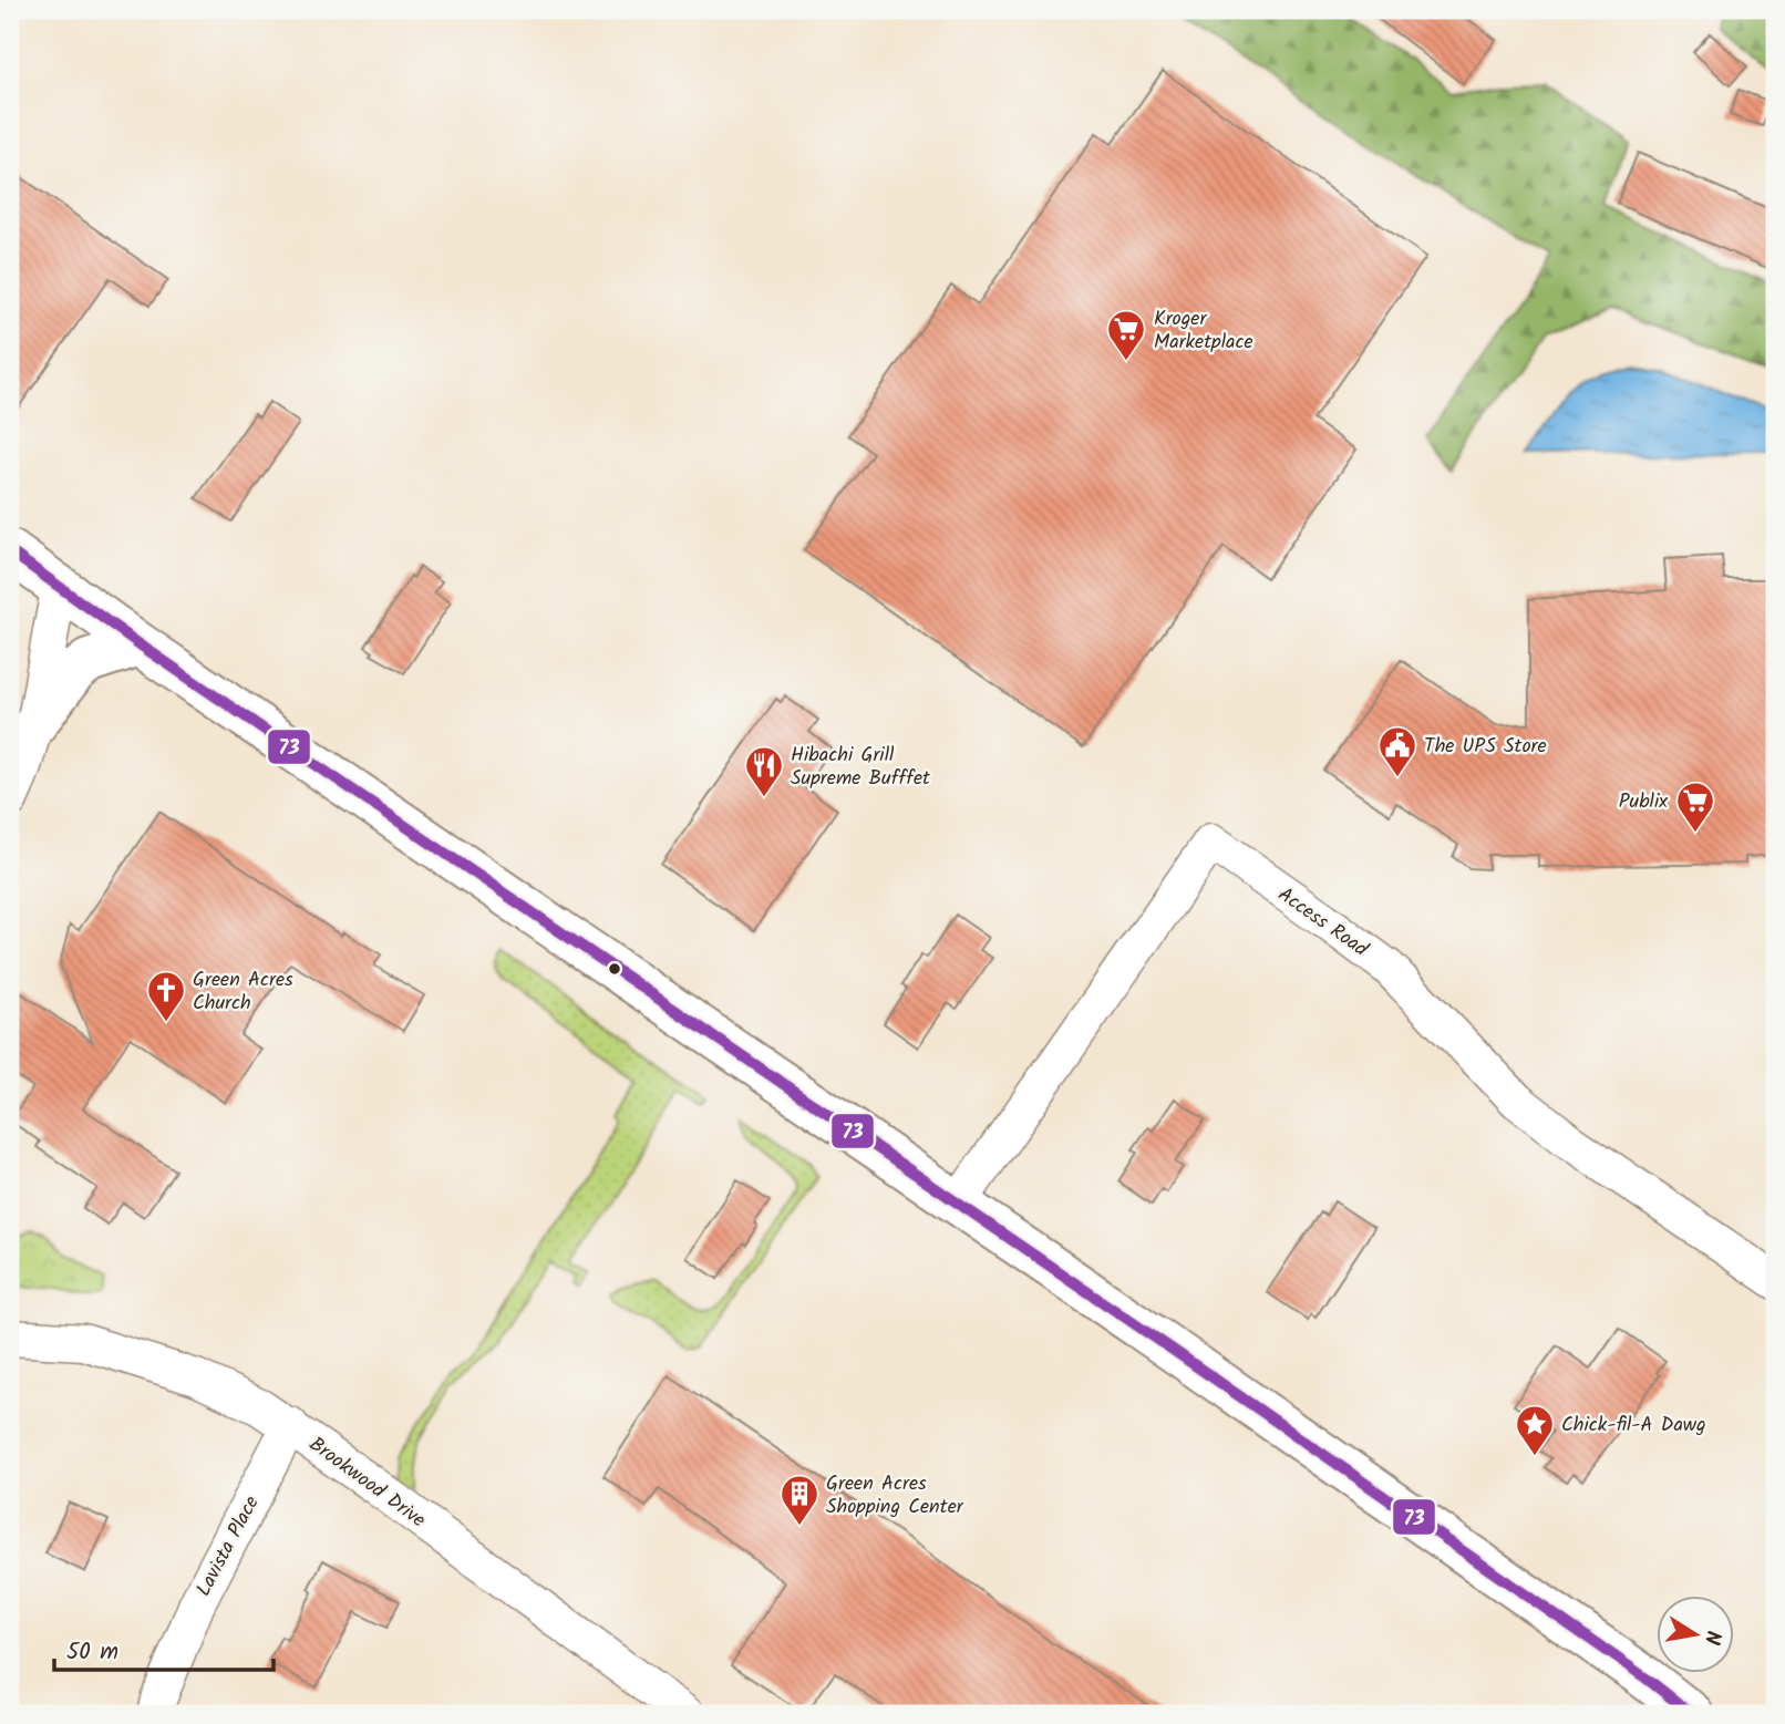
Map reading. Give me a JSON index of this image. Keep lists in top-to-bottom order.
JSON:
{
  "streets": {
    "street": ["Access Road", "Brookwood Drive", "Lavista Place"]
  },
  "crossings": [
    ["Brookwood Drive", "Lavista Place"]
  ],
  "places": {
    "supermarket": ["Kroger Marketplace", "Publix"],
    "public building": ["The UPS Store"],
    "restaurant": ["Hibachi Grill Supreme Bufffet"],
    "church": ["Green Acres Church"],
    "place": ["Chick-fil-A Dawg"],
    "building": ["Green Acres Shopping Center"]
  },
  "lines": ["transit line 73"],
  "scale_bar": "50 m",
  "north": "right"
}
